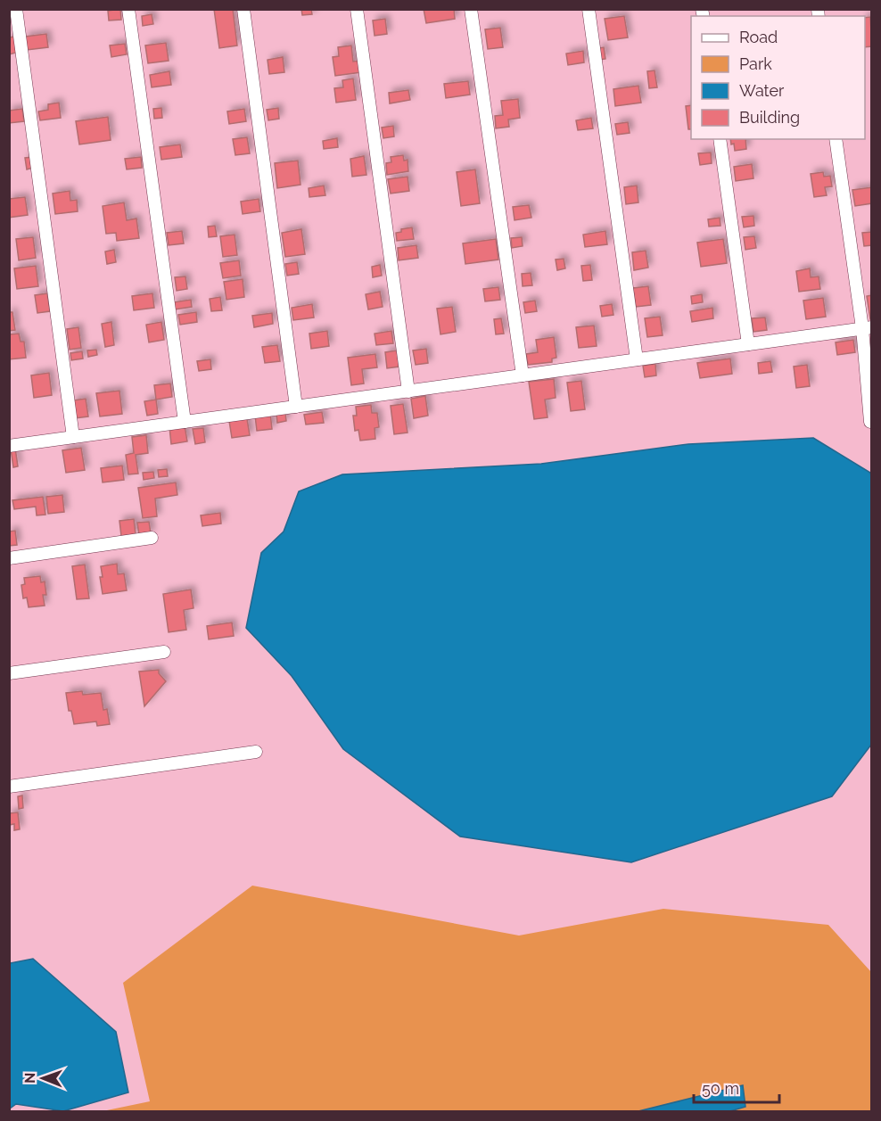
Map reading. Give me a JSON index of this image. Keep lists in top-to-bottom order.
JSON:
{
  "legend": [
    "Road",
    "Park",
    "Water",
    "Building"
  ],
  "scale_bar": "50 m",
  "north": "left"
}
